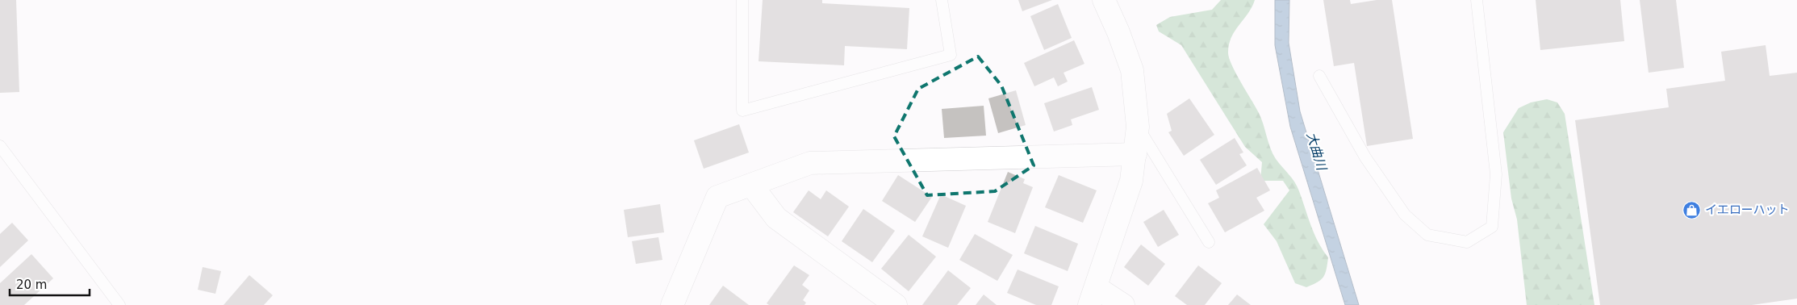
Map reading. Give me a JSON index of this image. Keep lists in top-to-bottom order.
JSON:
{
  "water": ["大曲川"],
  "places": {
    "shop": ["イエローハット"]
  },
  "scale_bar": "20 m"
}
